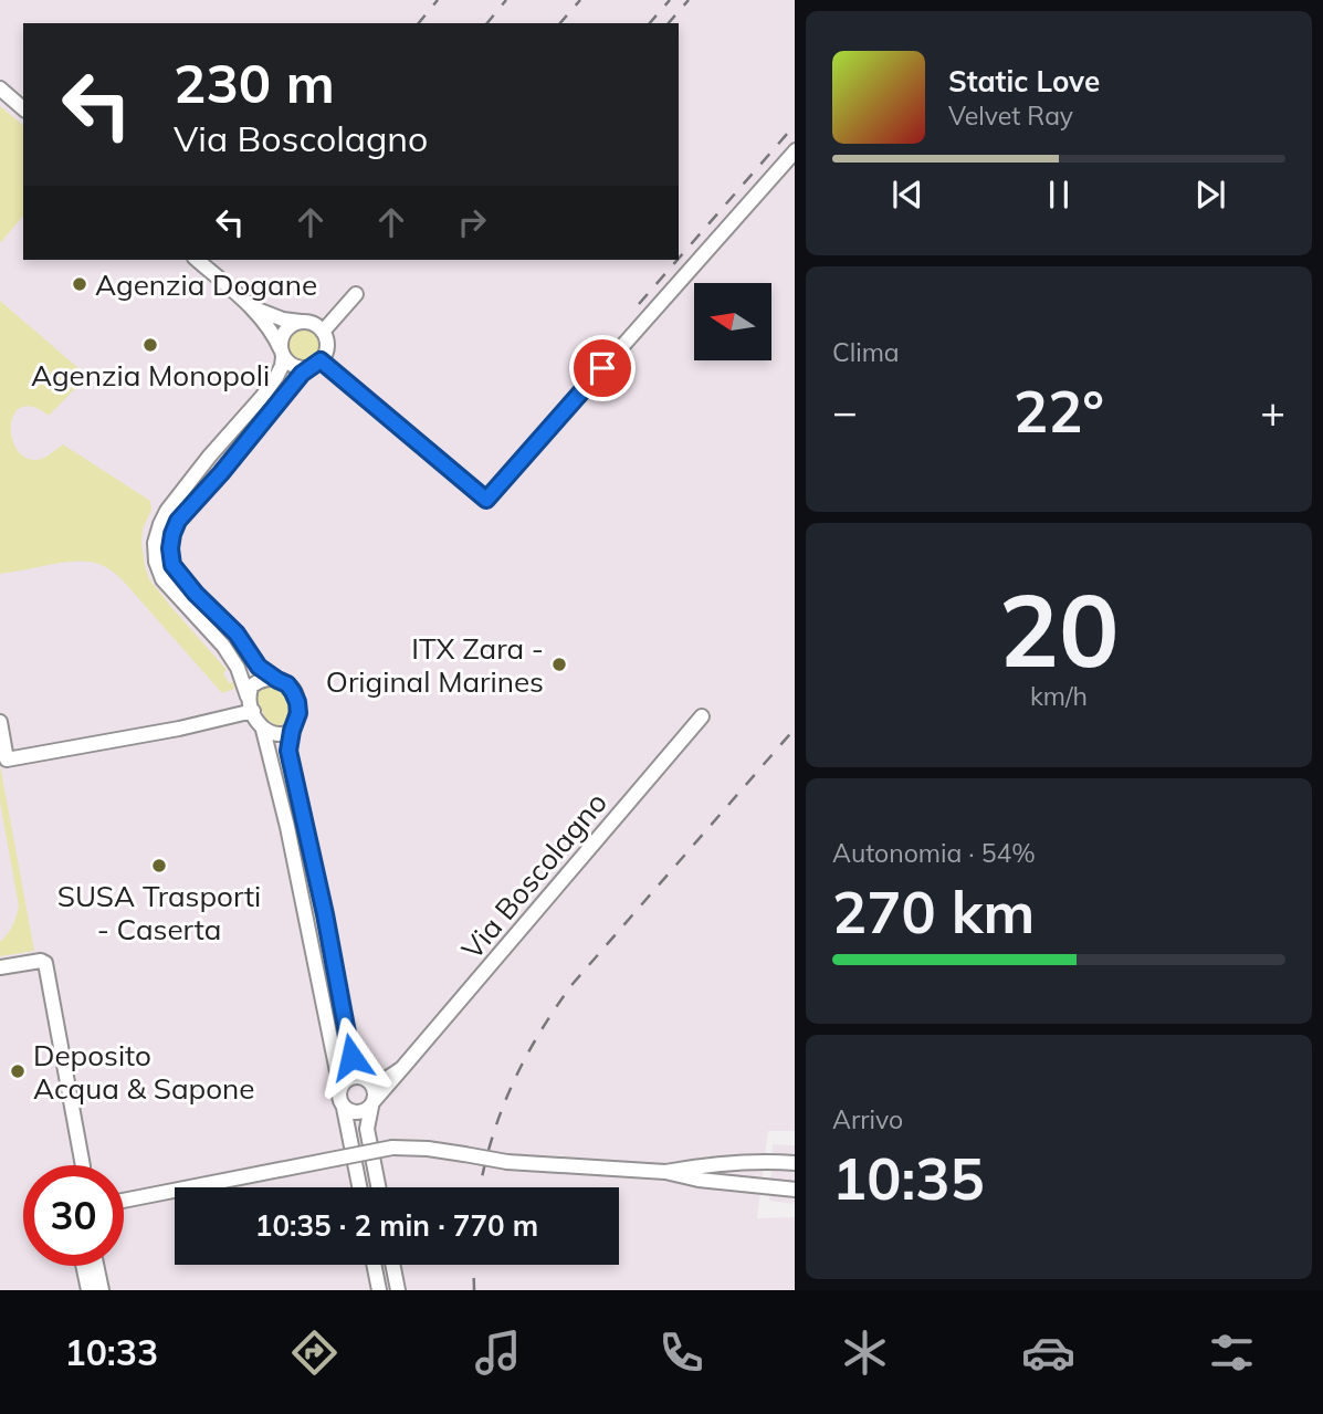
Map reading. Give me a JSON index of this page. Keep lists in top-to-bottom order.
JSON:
{
  "streets": {
    "street": ["Via Boscolagno"]
  },
  "places": [
    "Agenzia Dogane",
    "Agenzia Monopoli",
    "ITX Zara - Original Marines",
    "SUSA Trasporti - Caserta",
    "Deposito Acqua & Sapone"
  ],
  "north": "left",
  "page": {
    "turn": ["230 m", "Via Boscolagno"],
    "song": ["Static Love", "Velvet Ray"],
    "tile": [
      "Clima",
      ["20", "km/h"],
      ["Autonomia · 54%", "270 km"],
      ["Arrivo", "10:35"]
    ],
    "heat": ["−", "22°", "+"],
    "limit": "30",
    "trip": "10:35 · 2 min · 770 m",
    "tabs": "10:33"
  }
}
